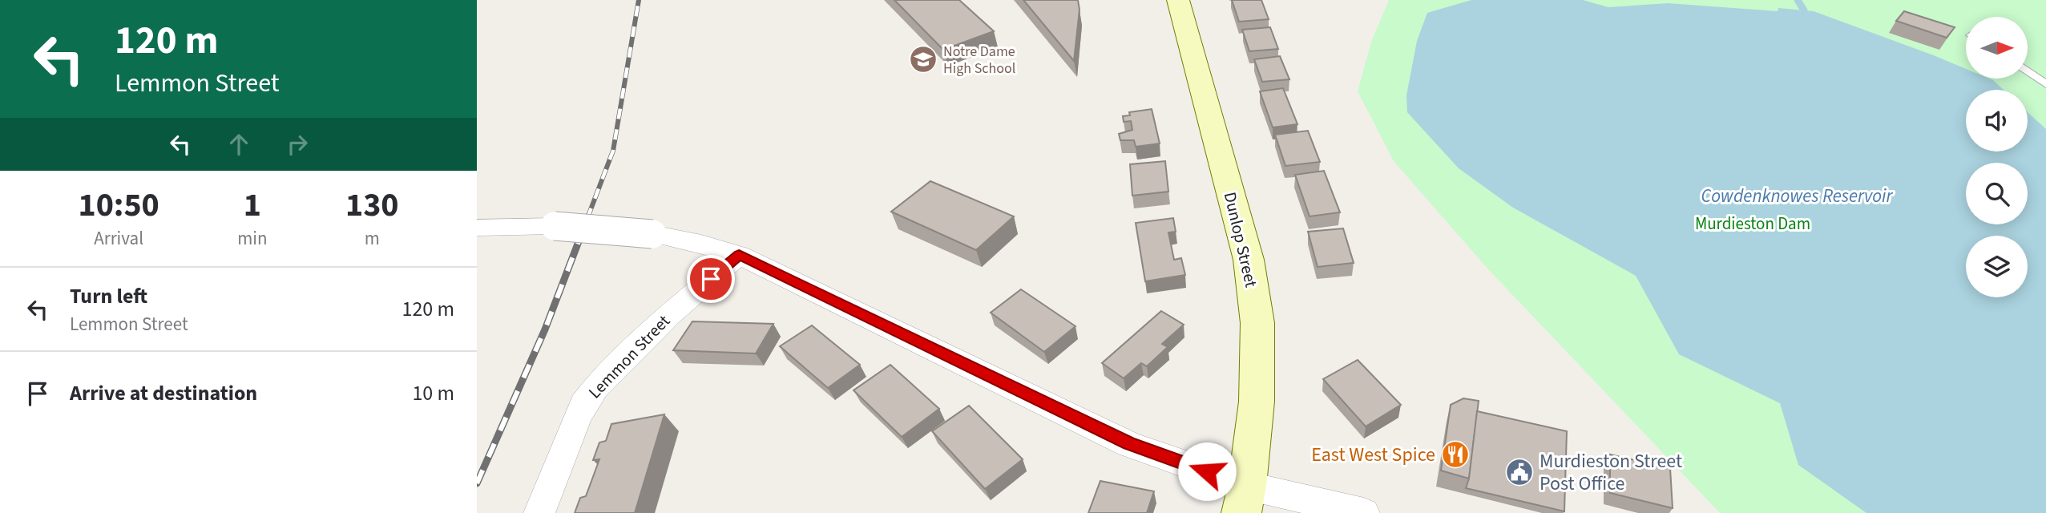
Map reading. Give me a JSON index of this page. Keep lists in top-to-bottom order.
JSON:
{
  "streets": {
    "main road": ["Dunlop Street"],
    "street": ["Lemmon Street"]
  },
  "water": ["Cowdenknowes Reservoir"],
  "parks": ["Murdieston Dam"],
  "places": {
    "school or university": ["Notre Dame High School"],
    "restaurant": ["East West Spice"],
    "public building": ["Murdieston Street Post Office"]
  },
  "north": "right",
  "page": {
    "turn": ["120 m", "Lemmon Street"],
    "eta": [
      "10:50",
      "Arrival",
      "1",
      "min",
      "130",
      "m"
    ],
    "list": [
      {
        "name": "Turn left",
        "note": "Lemmon Street",
        "value": "120 m"
      },
      {
        "name": "Arrive at destination",
        "value": "10 m"
      }
    ]
  }
}
